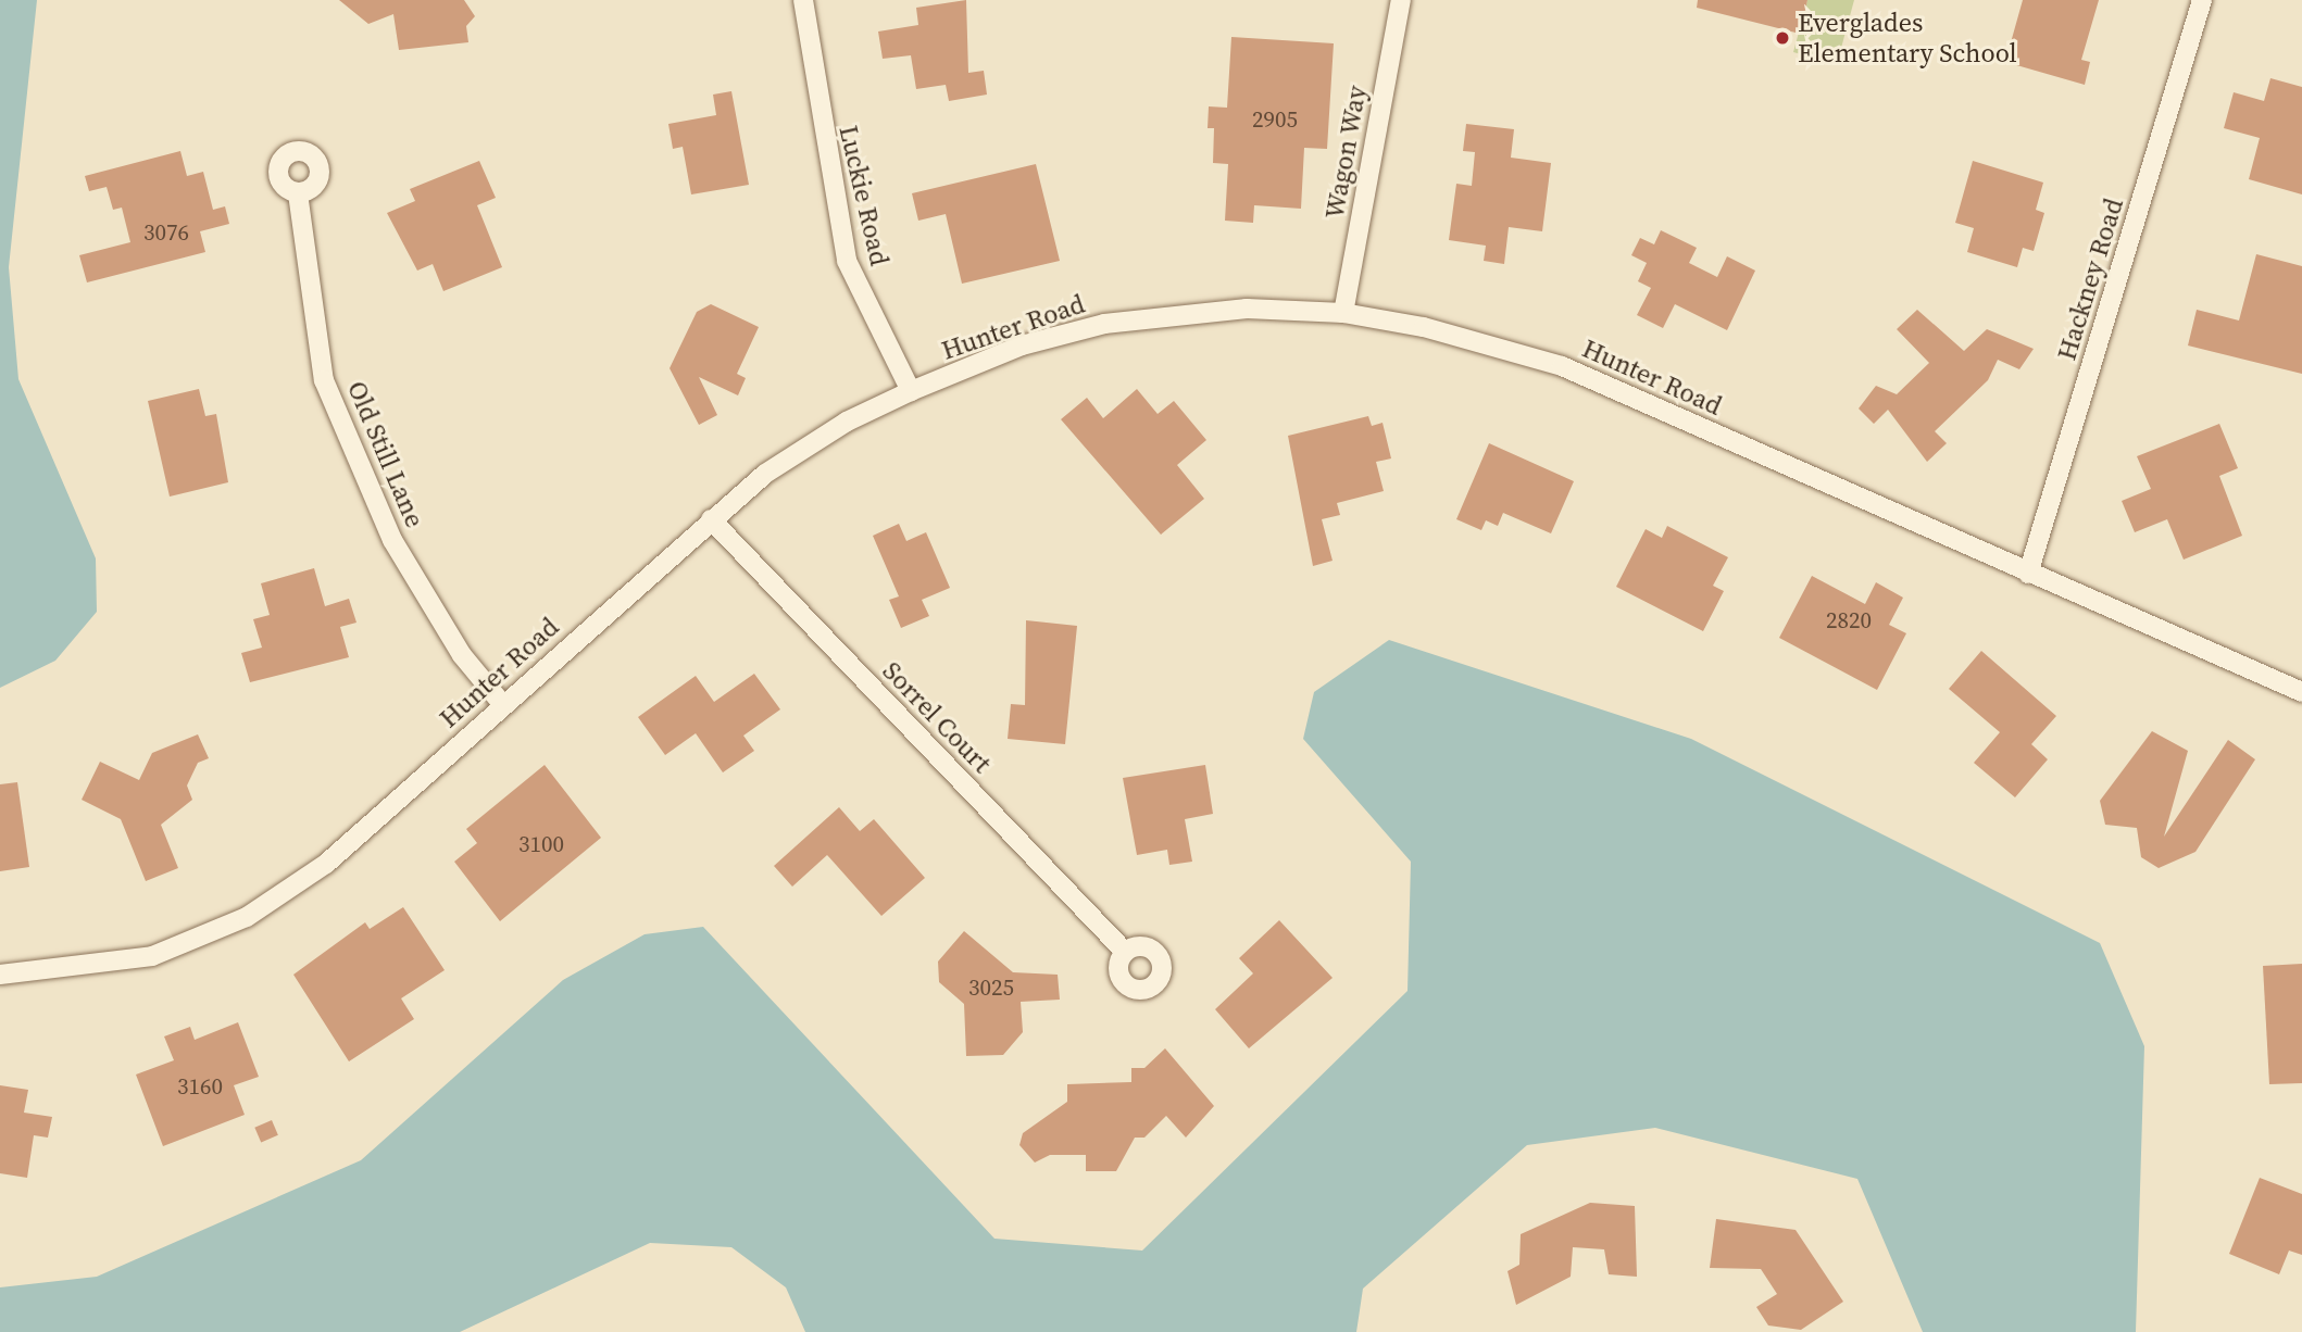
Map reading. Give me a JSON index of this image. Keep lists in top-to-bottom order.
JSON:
{
  "streets": {
    "street": [
      "Wagon Way",
      "Luckie Road",
      "Hackney Road",
      "Hunter Road",
      "Old Still Lane",
      "Sorrel Court"
    ]
  },
  "crossings": [
    ["Wagon Way", "Hunter Road"],
    ["Luckie Road", "Hunter Road"],
    ["Hackney Road", "Hunter Road"],
    ["Hunter Road", "Old Still Lane"],
    ["Hunter Road", "Sorrel Court"]
  ],
  "places": ["Everglades Elementary School"],
  "house_numbers": [
    "2905",
    "3076",
    "2820",
    "3100",
    "3025",
    "3160"
  ]
}
